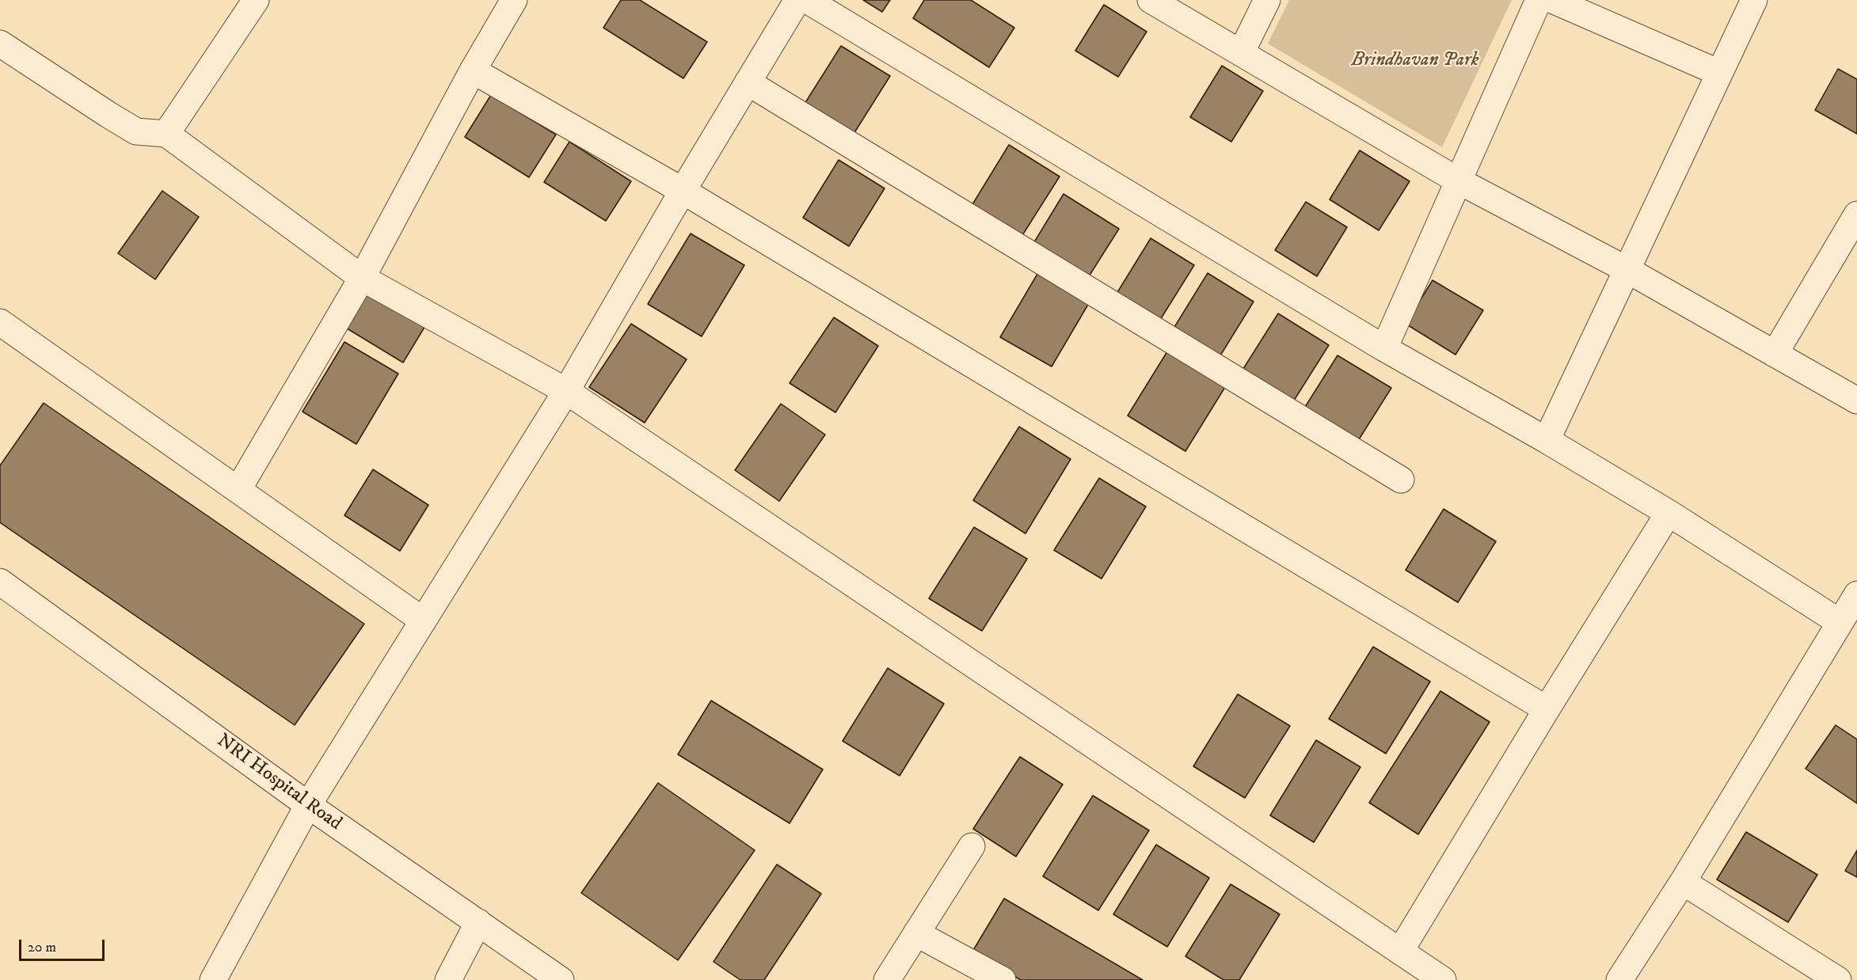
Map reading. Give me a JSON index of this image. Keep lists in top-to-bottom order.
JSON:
{
  "streets": {
    "street": ["NRI Hospital Road"]
  },
  "parks": ["Brindhavan Park"],
  "scale_bar": "20 m"
}
